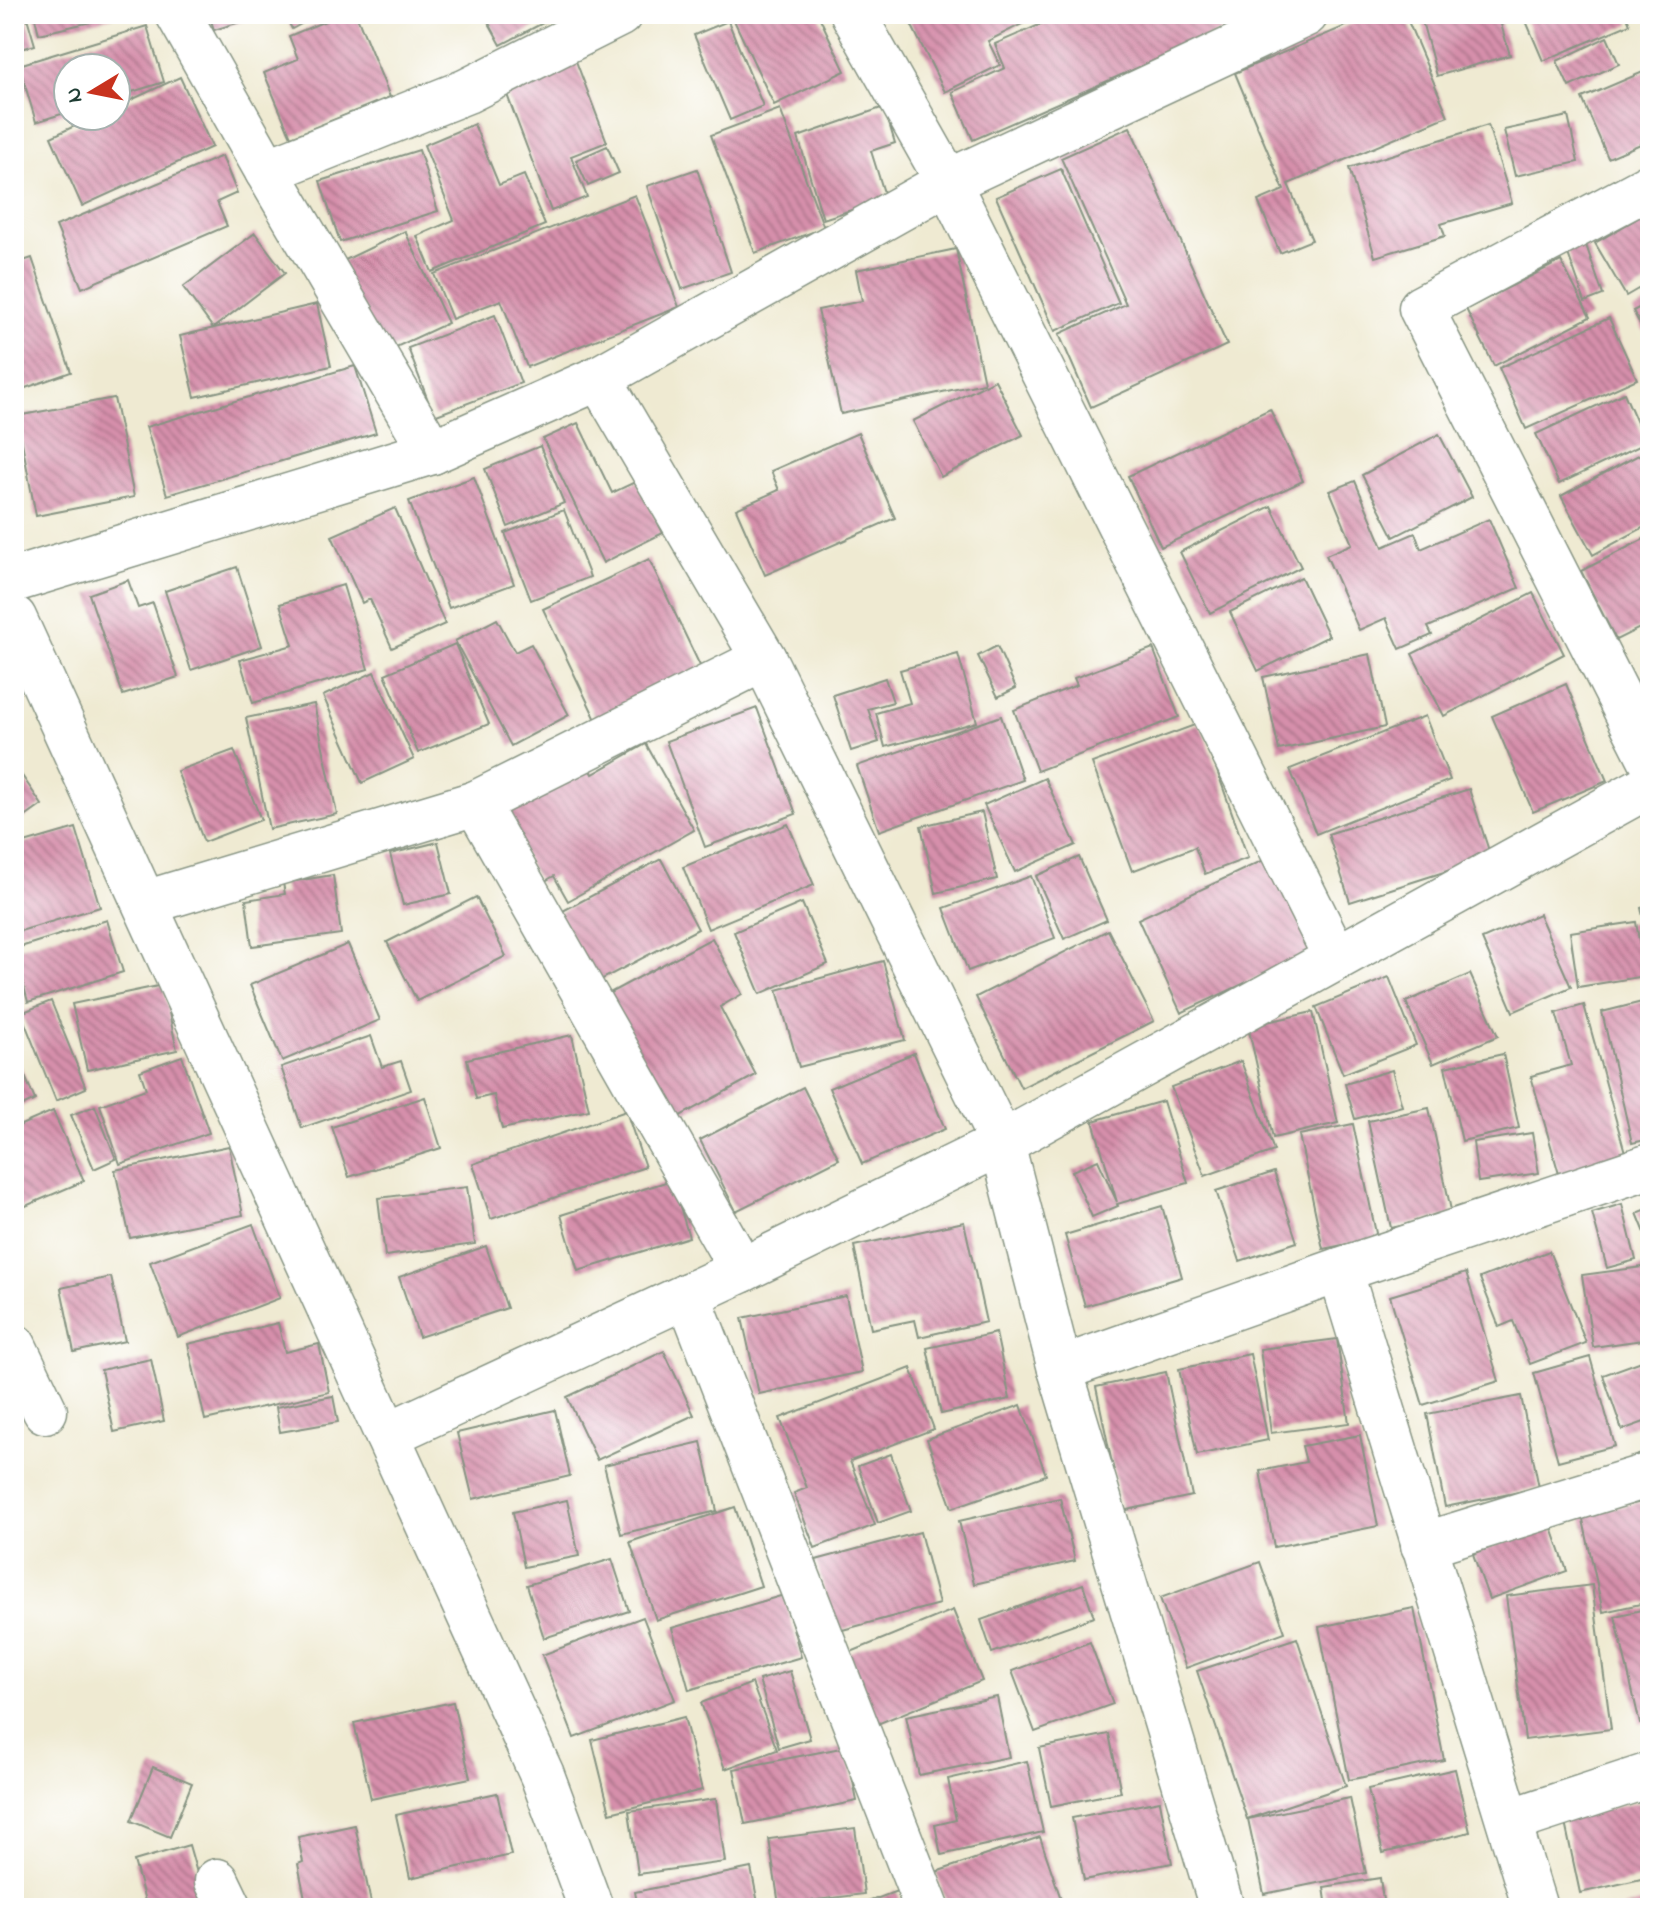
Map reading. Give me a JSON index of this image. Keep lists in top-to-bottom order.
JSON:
{
  "north": "left"
}
